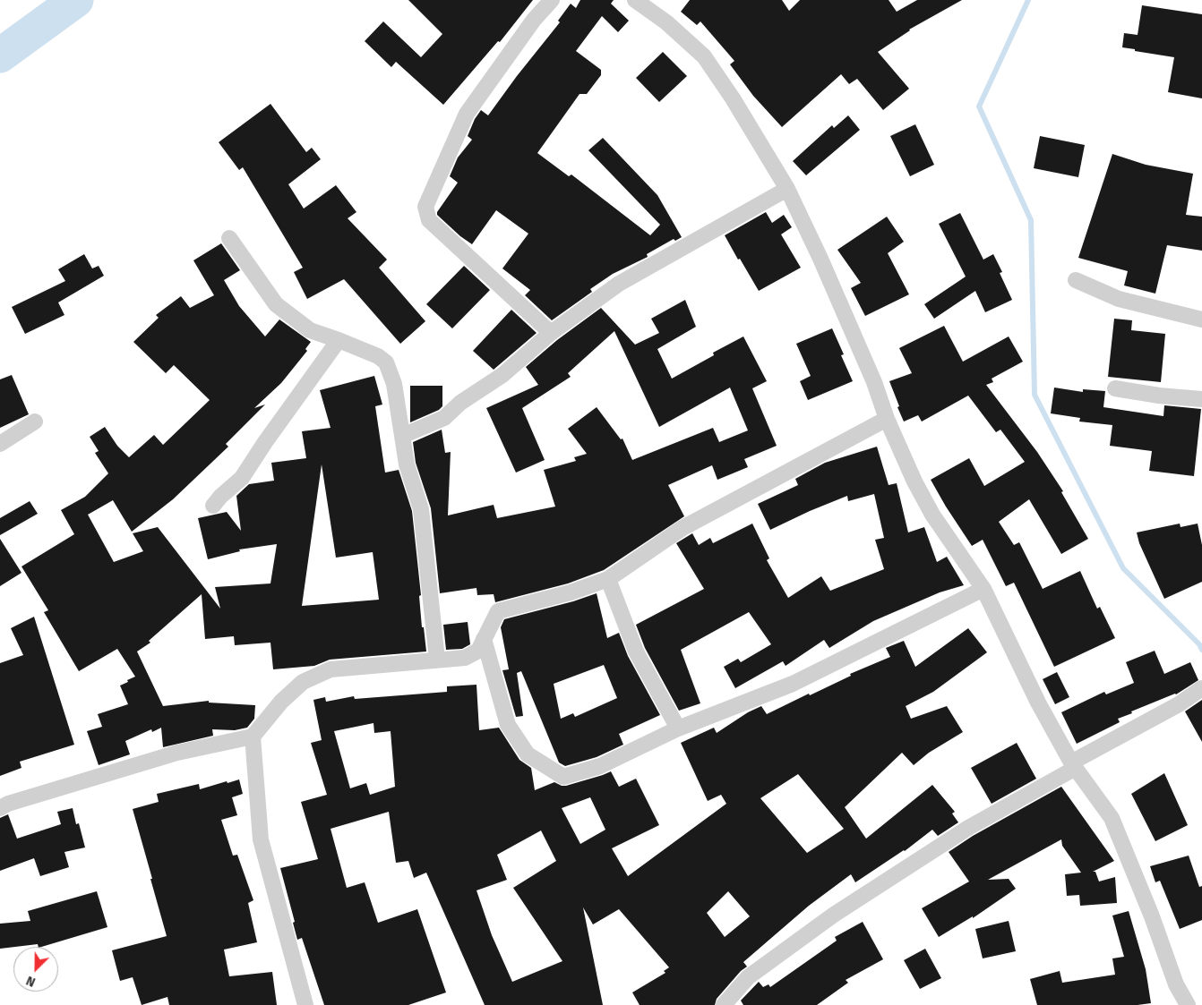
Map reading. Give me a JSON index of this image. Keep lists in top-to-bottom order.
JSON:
{
  "north": "bottom left"
}
